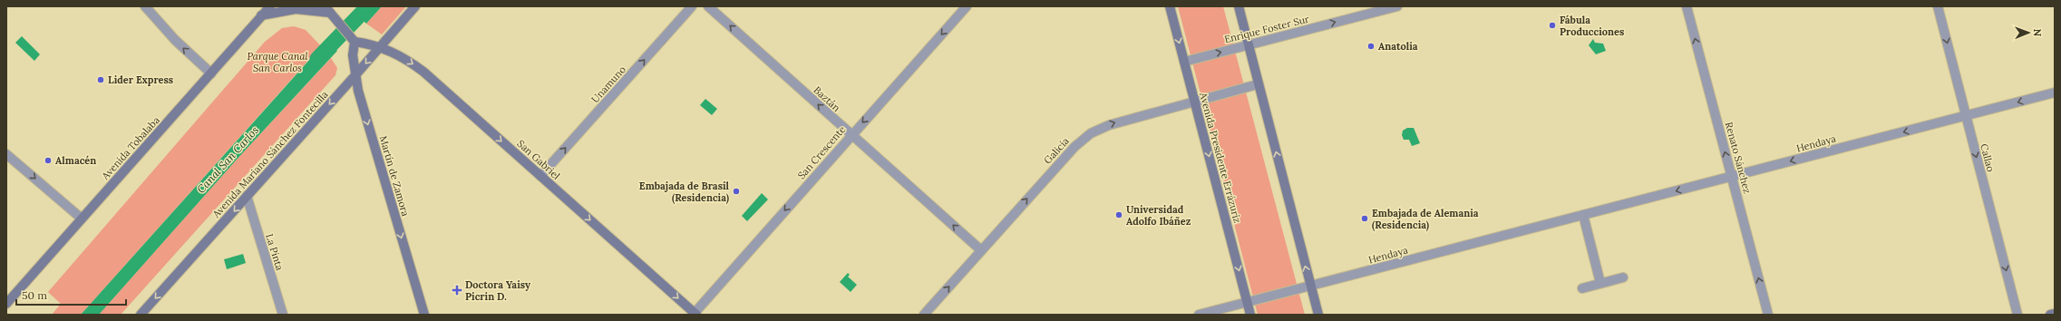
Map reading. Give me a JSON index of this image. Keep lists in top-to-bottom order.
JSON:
{
  "streets": {
    "street": [
      "Enrique Foster Sur",
      "Unamuno",
      "Baztán",
      "Hendaya",
      "Avenida Tobalaba",
      "Galicia",
      "San Crescente",
      "Avenida Mariano Sánchez Fontecilla",
      "Avenida Presidente Errázuriz",
      "Renato Sánchez",
      "Callao",
      "San Gabriel",
      "Martín de Zamora",
      "La Pinta"
    ]
  },
  "crossings": [
    ["Enrique Foster Sur", "Avenida Presidente Errázuriz"],
    ["Unamuno", "San Gabriel"],
    ["Baztán", "Galicia"],
    ["Baztán", "San Crescente"],
    ["Hendaya", "Avenida Presidente Errázuriz"],
    ["Hendaya", "Renato Sánchez"],
    ["Hendaya", "Callao"],
    ["Galicia", "Avenida Presidente Errázuriz"],
    ["San Crescente", "San Gabriel"],
    ["Avenida Mariano Sánchez Fontecilla", "San Gabriel"],
    ["Avenida Mariano Sánchez Fontecilla", "Martín de Zamora"],
    ["Avenida Mariano Sánchez Fontecilla", "La Pinta"],
    ["San Gabriel", "Martín de Zamora"]
  ],
  "one_way": [
    "Enrique Foster Sur",
    "Unamuno",
    "Baztán",
    "Hendaya",
    "Galicia",
    "San Crescente",
    "Avenida Mariano Sánchez Fontecilla",
    "Renato Sánchez",
    "Callao",
    "San Gabriel",
    "Martín de Zamora"
  ],
  "water": ["Canal San Carlos"],
  "parks": ["Parque Canal San Carlos"],
  "places": {
    "other": [
      "Fábula Producciones",
      "Anatolia",
      "Lider Express",
      "Almacén",
      "Embajada de Brasil (Residencia)",
      "Universidad Adolfo Ibáñez",
      "Embajada de Alemania (Residencia)"
    ],
    "health": ["Doctora Yaisy Picrin D."]
  },
  "scale_bar": "50 m",
  "north": "right"
}
